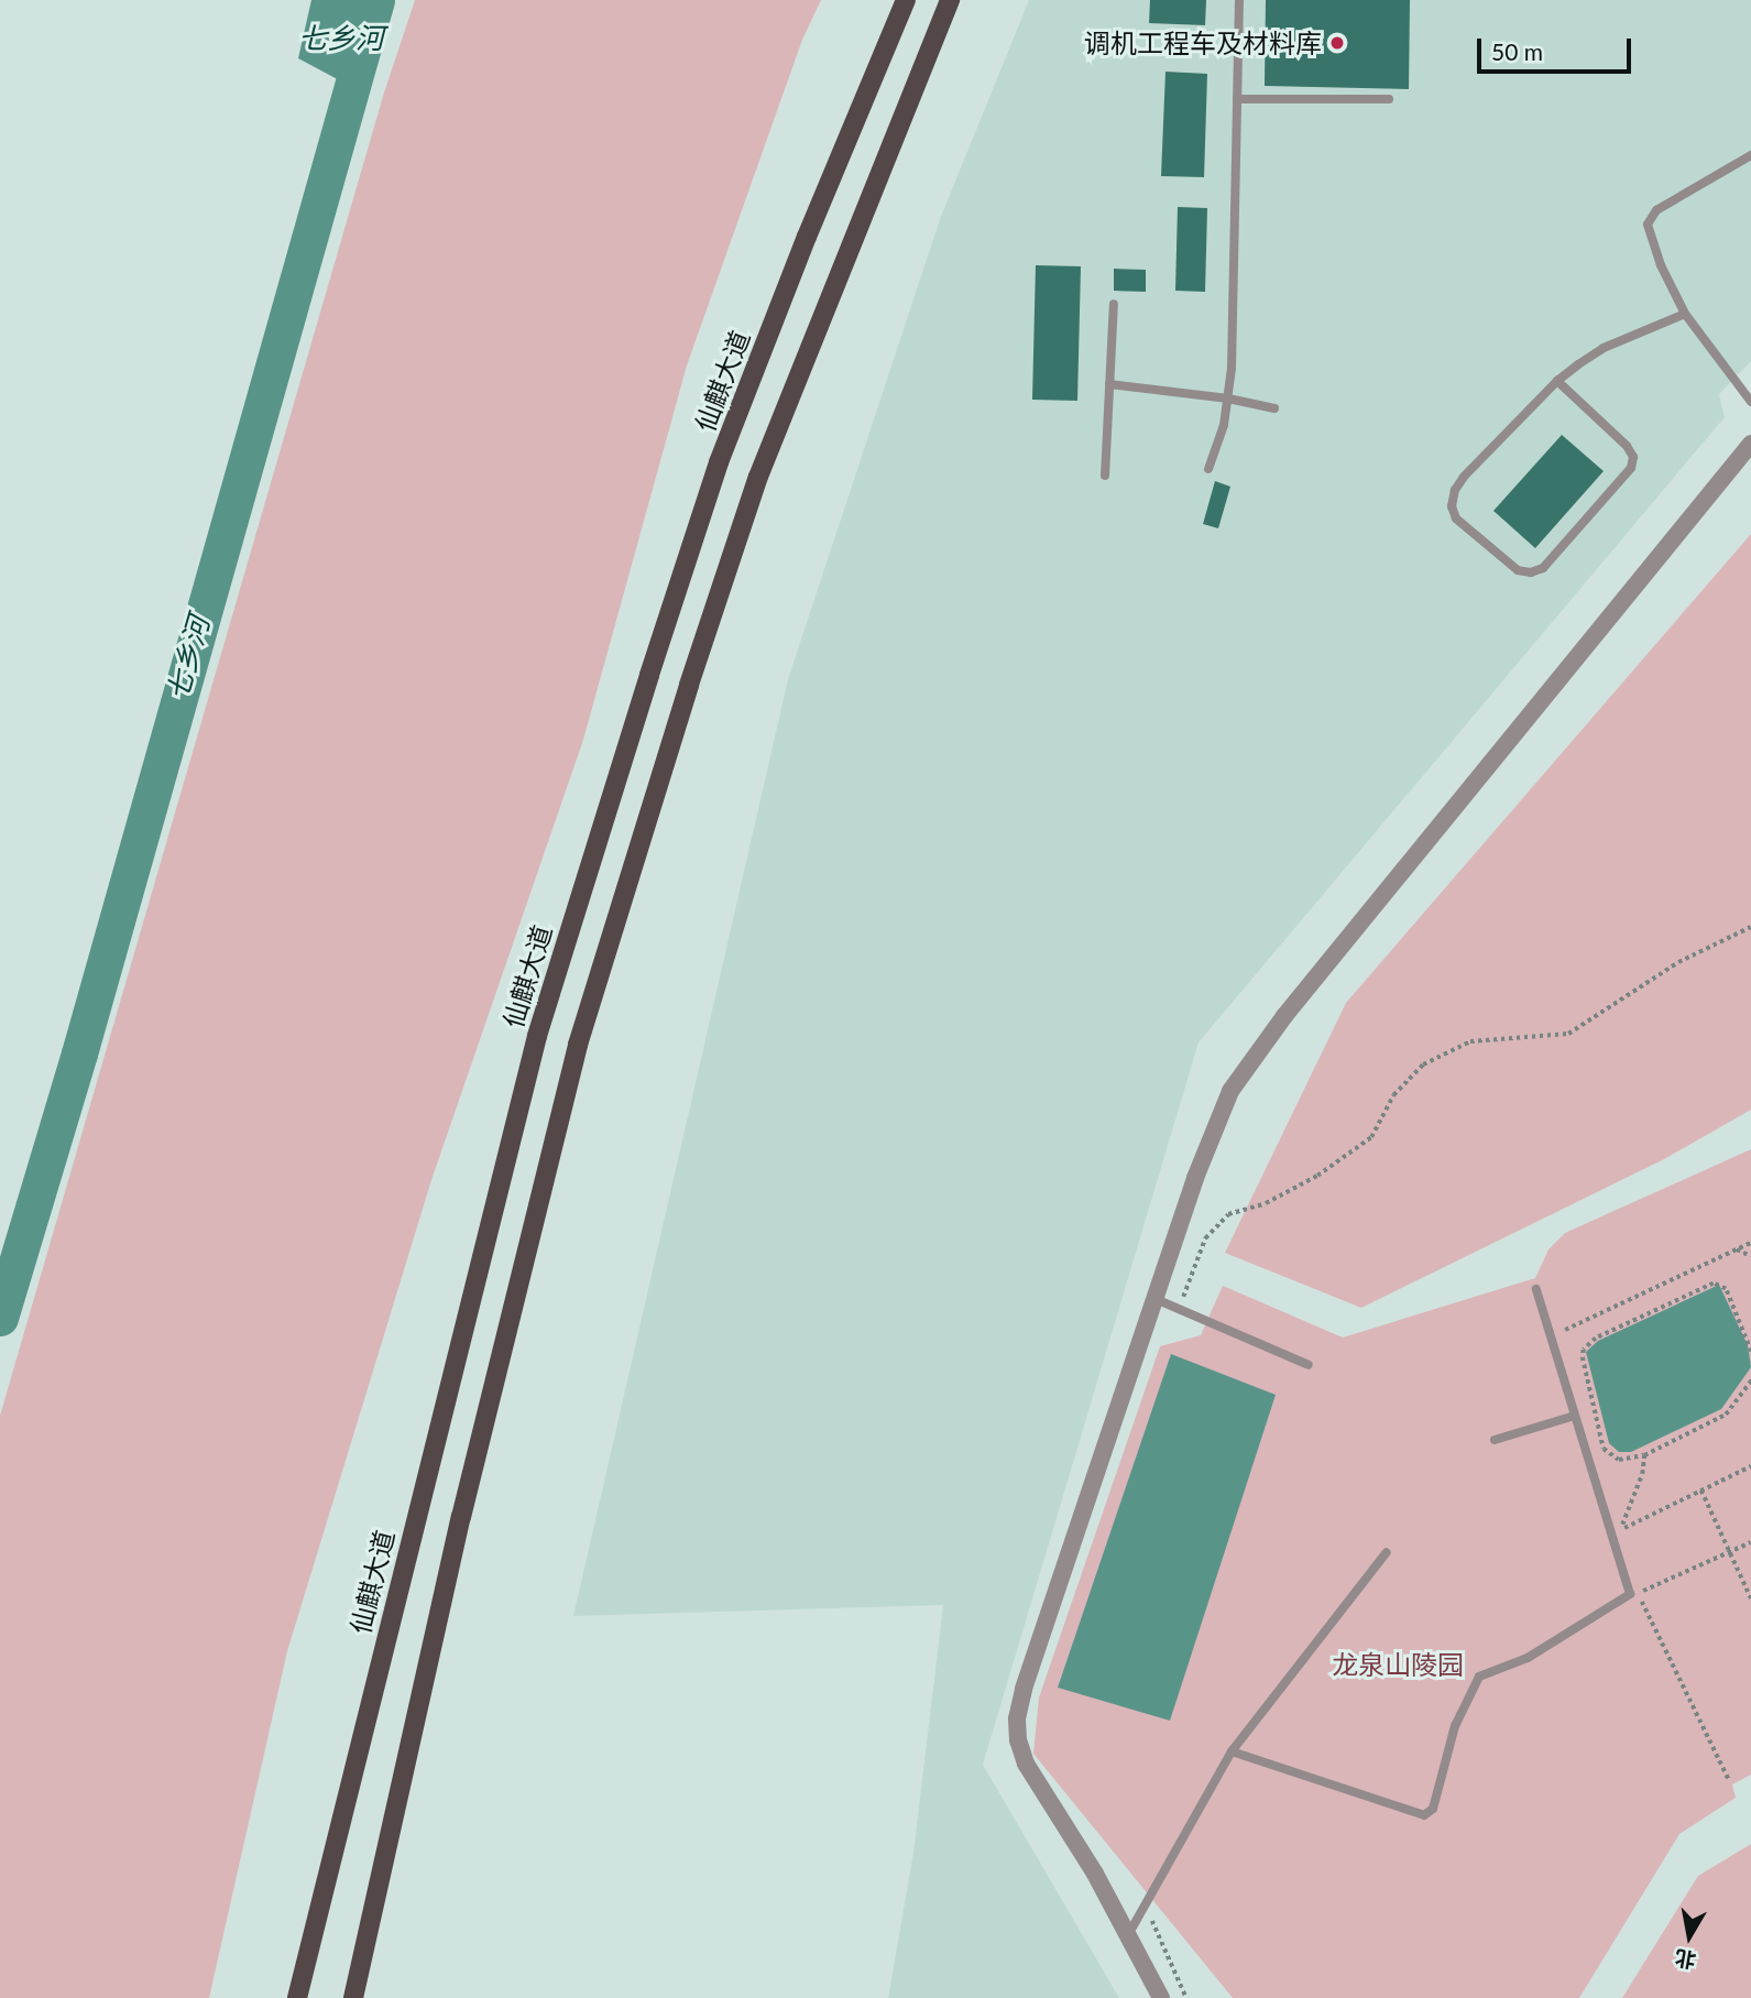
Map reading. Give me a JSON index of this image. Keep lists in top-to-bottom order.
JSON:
{
  "streets": {
    "main road": ["仙麒大道"]
  },
  "water": ["七乡河"],
  "parks": ["龙泉山陵园"],
  "places": ["调机工程车及材料库"],
  "scale_bar": "50 m",
  "north": "bottom"
}
